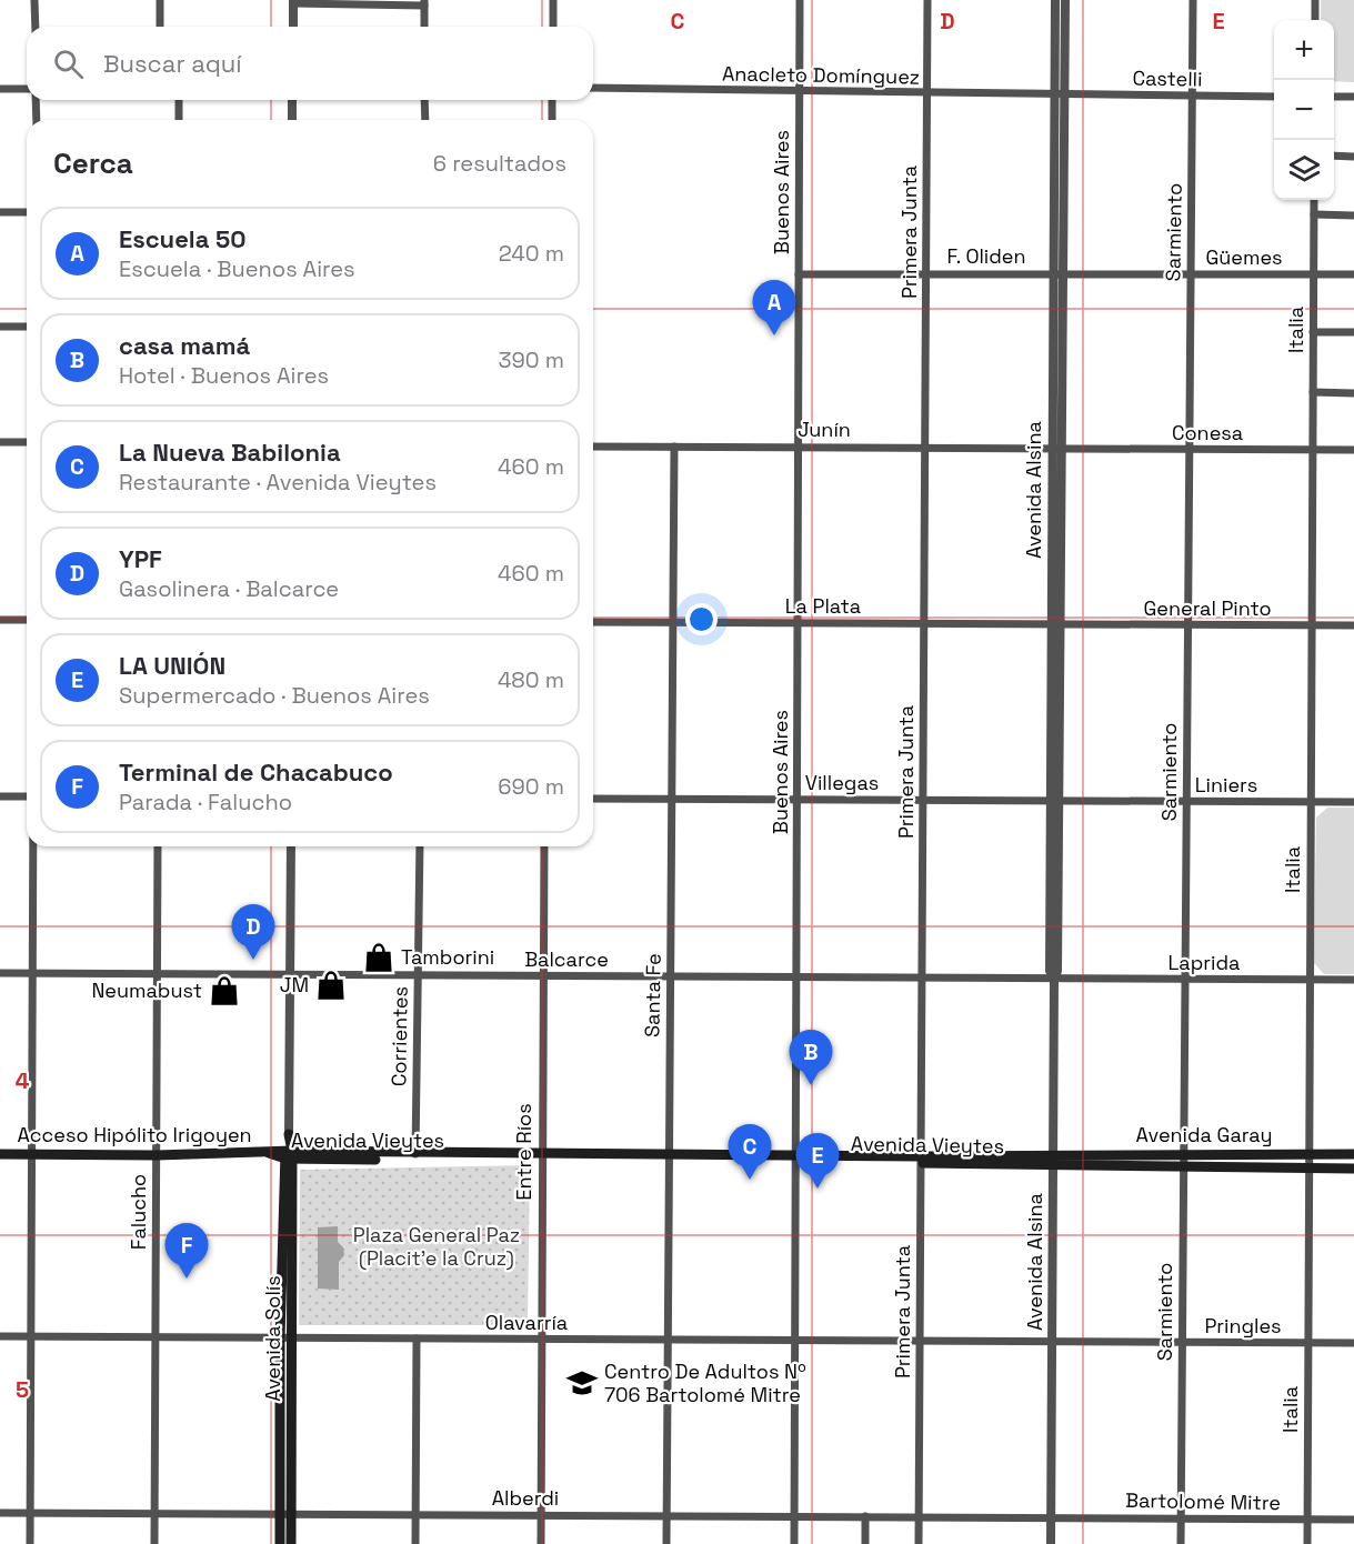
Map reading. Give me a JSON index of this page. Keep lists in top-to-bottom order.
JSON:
{
  "streets": {
    "main road": [
      "Acceso Hipólito Irigoyen",
      "Avenida Garay",
      "Avenida Vieytes",
      "Avenida Solís"
    ],
    "street": [
      "Anacleto Domínguez",
      "Castelli",
      "Buenos Aires",
      "Primera Junta",
      "Sarmiento",
      "F. Oliden",
      "Güemes",
      "Italia",
      "Junín",
      "Conesa",
      "Avenida Alsina",
      "La Plata",
      "General Pinto",
      "Villegas",
      "Liniers",
      "Balcarce",
      "Laprida",
      "Santa Fe",
      "Corrientes",
      "Entre Ríos",
      "Falucho",
      "Olavarría",
      "Pringles",
      "Alberdi",
      "Bartolomé Mitre"
    ]
  },
  "crossings": [
    ["Anacleto Domínguez", "Castelli"],
    ["Anacleto Domínguez", "Buenos Aires"],
    ["Anacleto Domínguez", "Primera Junta"],
    ["Anacleto Domínguez", "Avenida Alsina"],
    ["Castelli", "Sarmiento"],
    ["Castelli", "Avenida Alsina"],
    ["Buenos Aires", "F. Oliden"],
    ["Buenos Aires", "Junín"],
    ["Buenos Aires", "La Plata"],
    ["Buenos Aires", "Villegas"],
    ["Buenos Aires", "Balcarce"],
    ["Buenos Aires", "Avenida Vieytes"],
    ["Buenos Aires", "Olavarría"],
    ["Buenos Aires", "Alberdi"],
    ["Primera Junta", "F. Oliden"],
    ["Primera Junta", "Junín"],
    ["Primera Junta", "La Plata"],
    ["Primera Junta", "Villegas"],
    ["Primera Junta", "Balcarce"],
    ["Primera Junta", "Avenida Vieytes"],
    ["Primera Junta", "Olavarría"],
    ["Primera Junta", "Alberdi"],
    ["Sarmiento", "Güemes"],
    ["Sarmiento", "Conesa"],
    ["Sarmiento", "General Pinto"],
    ["Sarmiento", "Liniers"],
    ["Sarmiento", "Laprida"],
    ["Sarmiento", "Avenida Garay"],
    ["Sarmiento", "Pringles"],
    ["Sarmiento", "Bartolomé Mitre"],
    ["F. Oliden", "Güemes"],
    ["F. Oliden", "Avenida Alsina"],
    ["Güemes", "Italia"],
    ["Güemes", "Avenida Alsina"],
    ["Italia", "Conesa"],
    ["Italia", "General Pinto"],
    ["Italia", "Liniers"],
    ["Italia", "Laprida"],
    ["Italia", "Avenida Garay"],
    ["Italia", "Pringles"],
    ["Italia", "Bartolomé Mitre"],
    ["Junín", "Conesa"],
    ["Junín", "Avenida Alsina"],
    ["Junín", "Santa Fe"],
    ["Conesa", "Avenida Alsina"],
    ["Avenida Alsina", "La Plata"],
    ["Avenida Alsina", "General Pinto"],
    ["Avenida Alsina", "Villegas"],
    ["Avenida Alsina", "Liniers"],
    ["Avenida Alsina", "Balcarce"],
    ["Avenida Alsina", "Laprida"],
    ["Avenida Alsina", "Avenida Garay"],
    ["Avenida Alsina", "Avenida Vieytes"],
    ["Avenida Alsina", "Olavarría"],
    ["Avenida Alsina", "Pringles"],
    ["Avenida Alsina", "Alberdi"],
    ["Avenida Alsina", "Bartolomé Mitre"],
    ["La Plata", "General Pinto"],
    ["La Plata", "Santa Fe"],
    ["Villegas", "Liniers"],
    ["Villegas", "Santa Fe"],
    ["Balcarce", "Laprida"],
    ["Balcarce", "Santa Fe"],
    ["Balcarce", "Corrientes"],
    ["Balcarce", "Entre Ríos"],
    ["Balcarce", "Falucho"],
    ["Balcarce", "Avenida Solís"],
    ["Santa Fe", "Avenida Vieytes"],
    ["Santa Fe", "Olavarría"],
    ["Santa Fe", "Alberdi"],
    ["Corrientes", "Avenida Vieytes"],
    ["Acceso Hipólito Irigoyen", "Avenida Vieytes"],
    ["Acceso Hipólito Irigoyen", "Falucho"],
    ["Avenida Garay", "Avenida Vieytes"],
    ["Avenida Vieytes", "Entre Ríos"],
    ["Avenida Vieytes", "Avenida Solís"],
    ["Entre Ríos", "Olavarría"],
    ["Entre Ríos", "Alberdi"],
    ["Falucho", "Olavarría"],
    ["Falucho", "Alberdi"],
    ["Olavarría", "Pringles"],
    ["Olavarría", "Avenida Solís"],
    ["Avenida Solís", "Alberdi"],
    ["Alberdi", "Bartolomé Mitre"]
  ],
  "parks": ["Plaza General Paz (Placit'e la Cruz)"],
  "places": {
    "shop": ["Tamborini", "JM", "Neumabust"],
    "school or university": ["Centro De Adultos Nº 706 Bartolomé Mitre"]
  },
  "page": {
    "map_buttons": ["+", "−"],
    "search": "Buscar aquí",
    "heading": ["Cerca", "6 resultados"],
    "list": [
      {
        "mark": "A",
        "name": "Escuela 50",
        "note": "Escuela · Buenos Aires",
        "value": "240 m"
      },
      {
        "mark": "B",
        "name": "casa mamá",
        "note": "Hotel · Buenos Aires",
        "value": "390 m"
      },
      {
        "mark": "C",
        "name": "La Nueva Babilonia",
        "note": "Restaurante · Avenida Vieytes",
        "value": "460 m"
      },
      {
        "mark": "D",
        "name": "YPF",
        "note": "Gasolinera · Balcarce",
        "value": "460 m"
      },
      {
        "mark": "E",
        "name": "LA UNIÓN",
        "note": "Supermercado · Buenos Aires",
        "value": "480 m"
      },
      {
        "mark": "F",
        "name": "Terminal de Chacabuco",
        "note": "Parada · Falucho",
        "value": "690 m"
      }
    ],
    "pins": [
      "A",
      "D",
      "B",
      "C",
      "E",
      "F"
    ]
  },
  "grid": {
    "columns": ["C", "D", "E"],
    "rows": ["4", "5"]
  }
}
